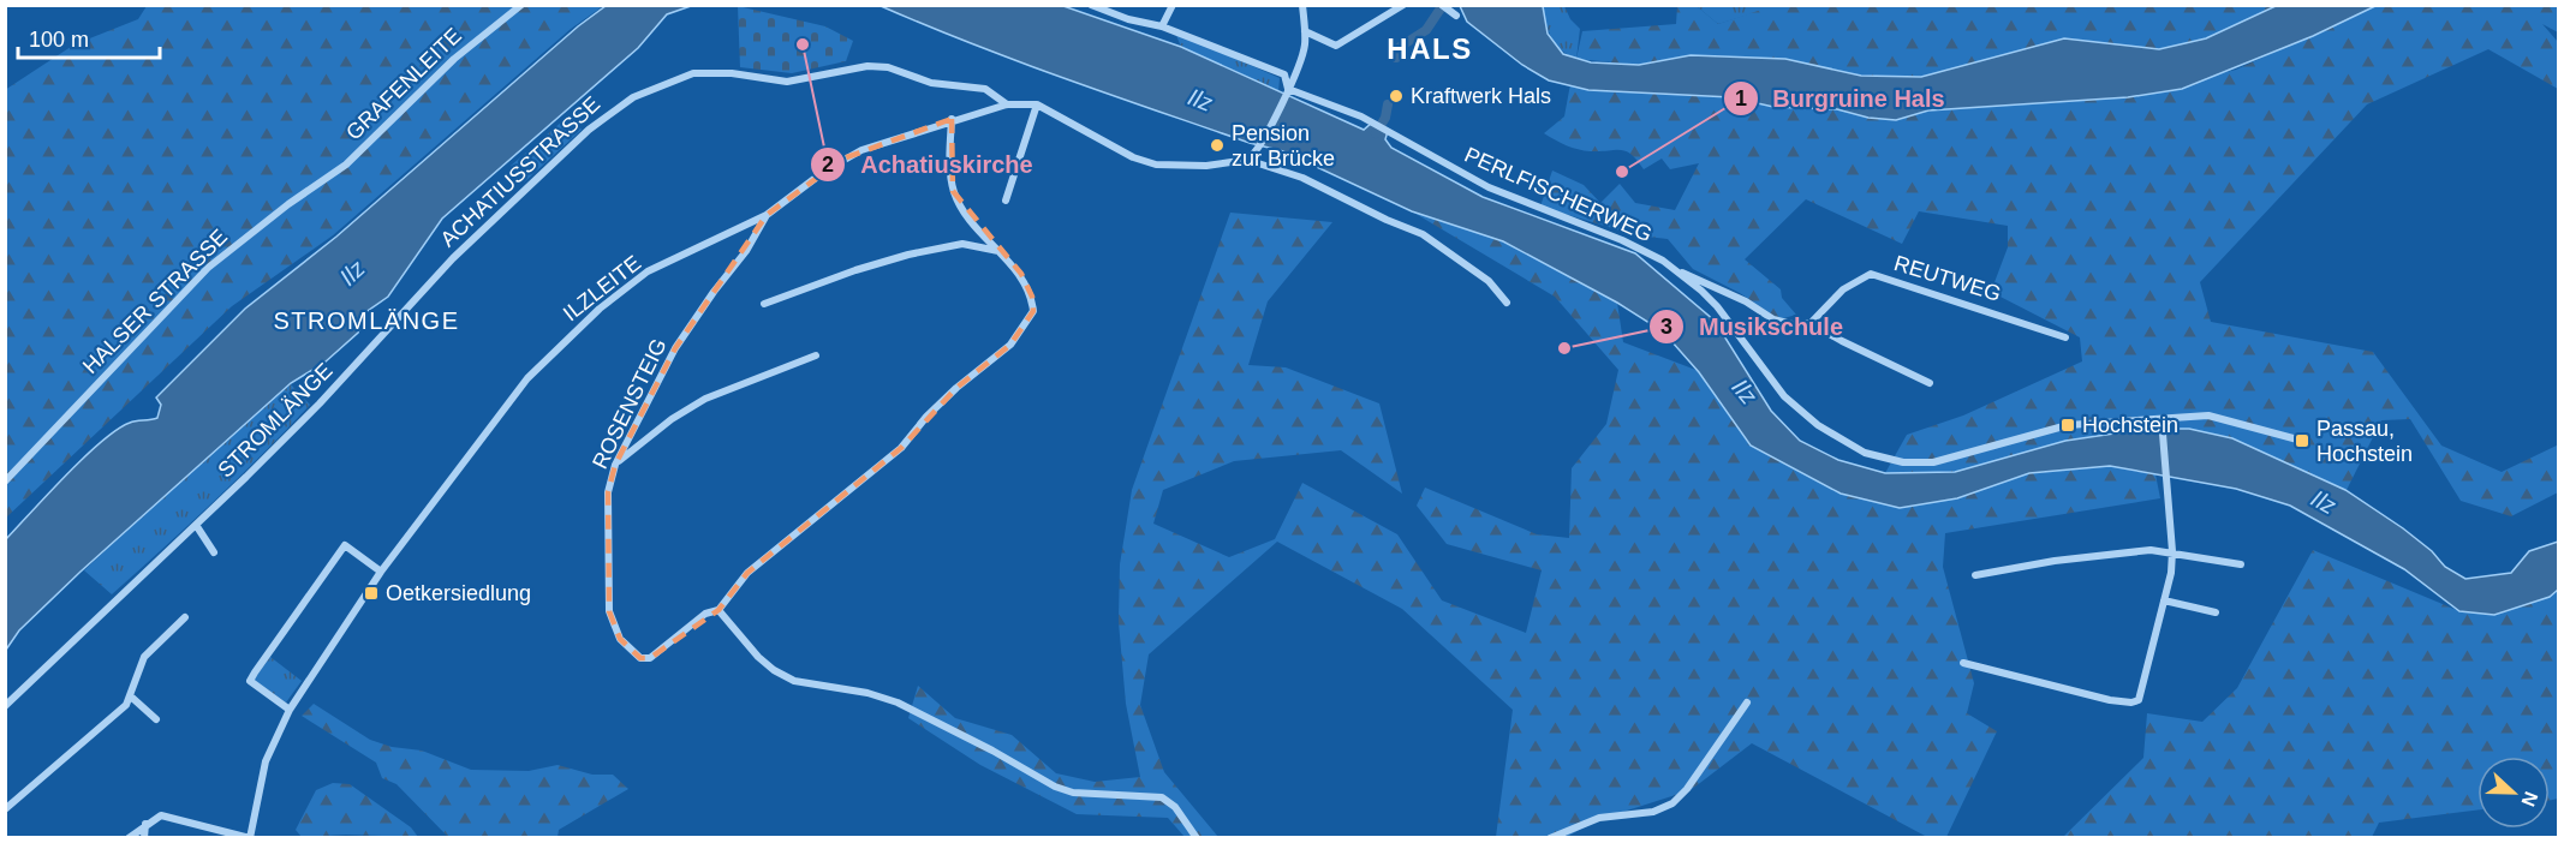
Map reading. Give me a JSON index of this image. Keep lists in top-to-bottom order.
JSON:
{
  "streets": {
    "street": [
      "GRAFENLEITE",
      "ACHATIUSSTRASSE",
      "PERLFISCHERWEG",
      "REUTWEG",
      "ILZLEITE",
      "HALSER STRASSE",
      "ROSENSTEIG",
      "STROMLÄNGE"
    ]
  },
  "crossings": [
    ["GRAFENLEITE", "HALSER STRASSE"],
    ["ACHATIUSSTRASSE", "ILZLEITE"],
    ["ACHATIUSSTRASSE", "STROMLÄNGE"],
    ["ILZLEITE", "ROSENSTEIG"]
  ],
  "districts": ["HALS", "STROMLÄNGE"],
  "water": ["Ilz"],
  "places": {
    "other": [
      "Achatiuskirche",
      "Kraftwerk Hals",
      "Pension zur Brücke",
      "Burgruine Hals",
      "Musikschule"
    ],
    "transit": ["Hochstein", "Passau, Hochstein", "Oetkersiedlung"]
  },
  "scale_bar": "100 m",
  "north": "right"
}
